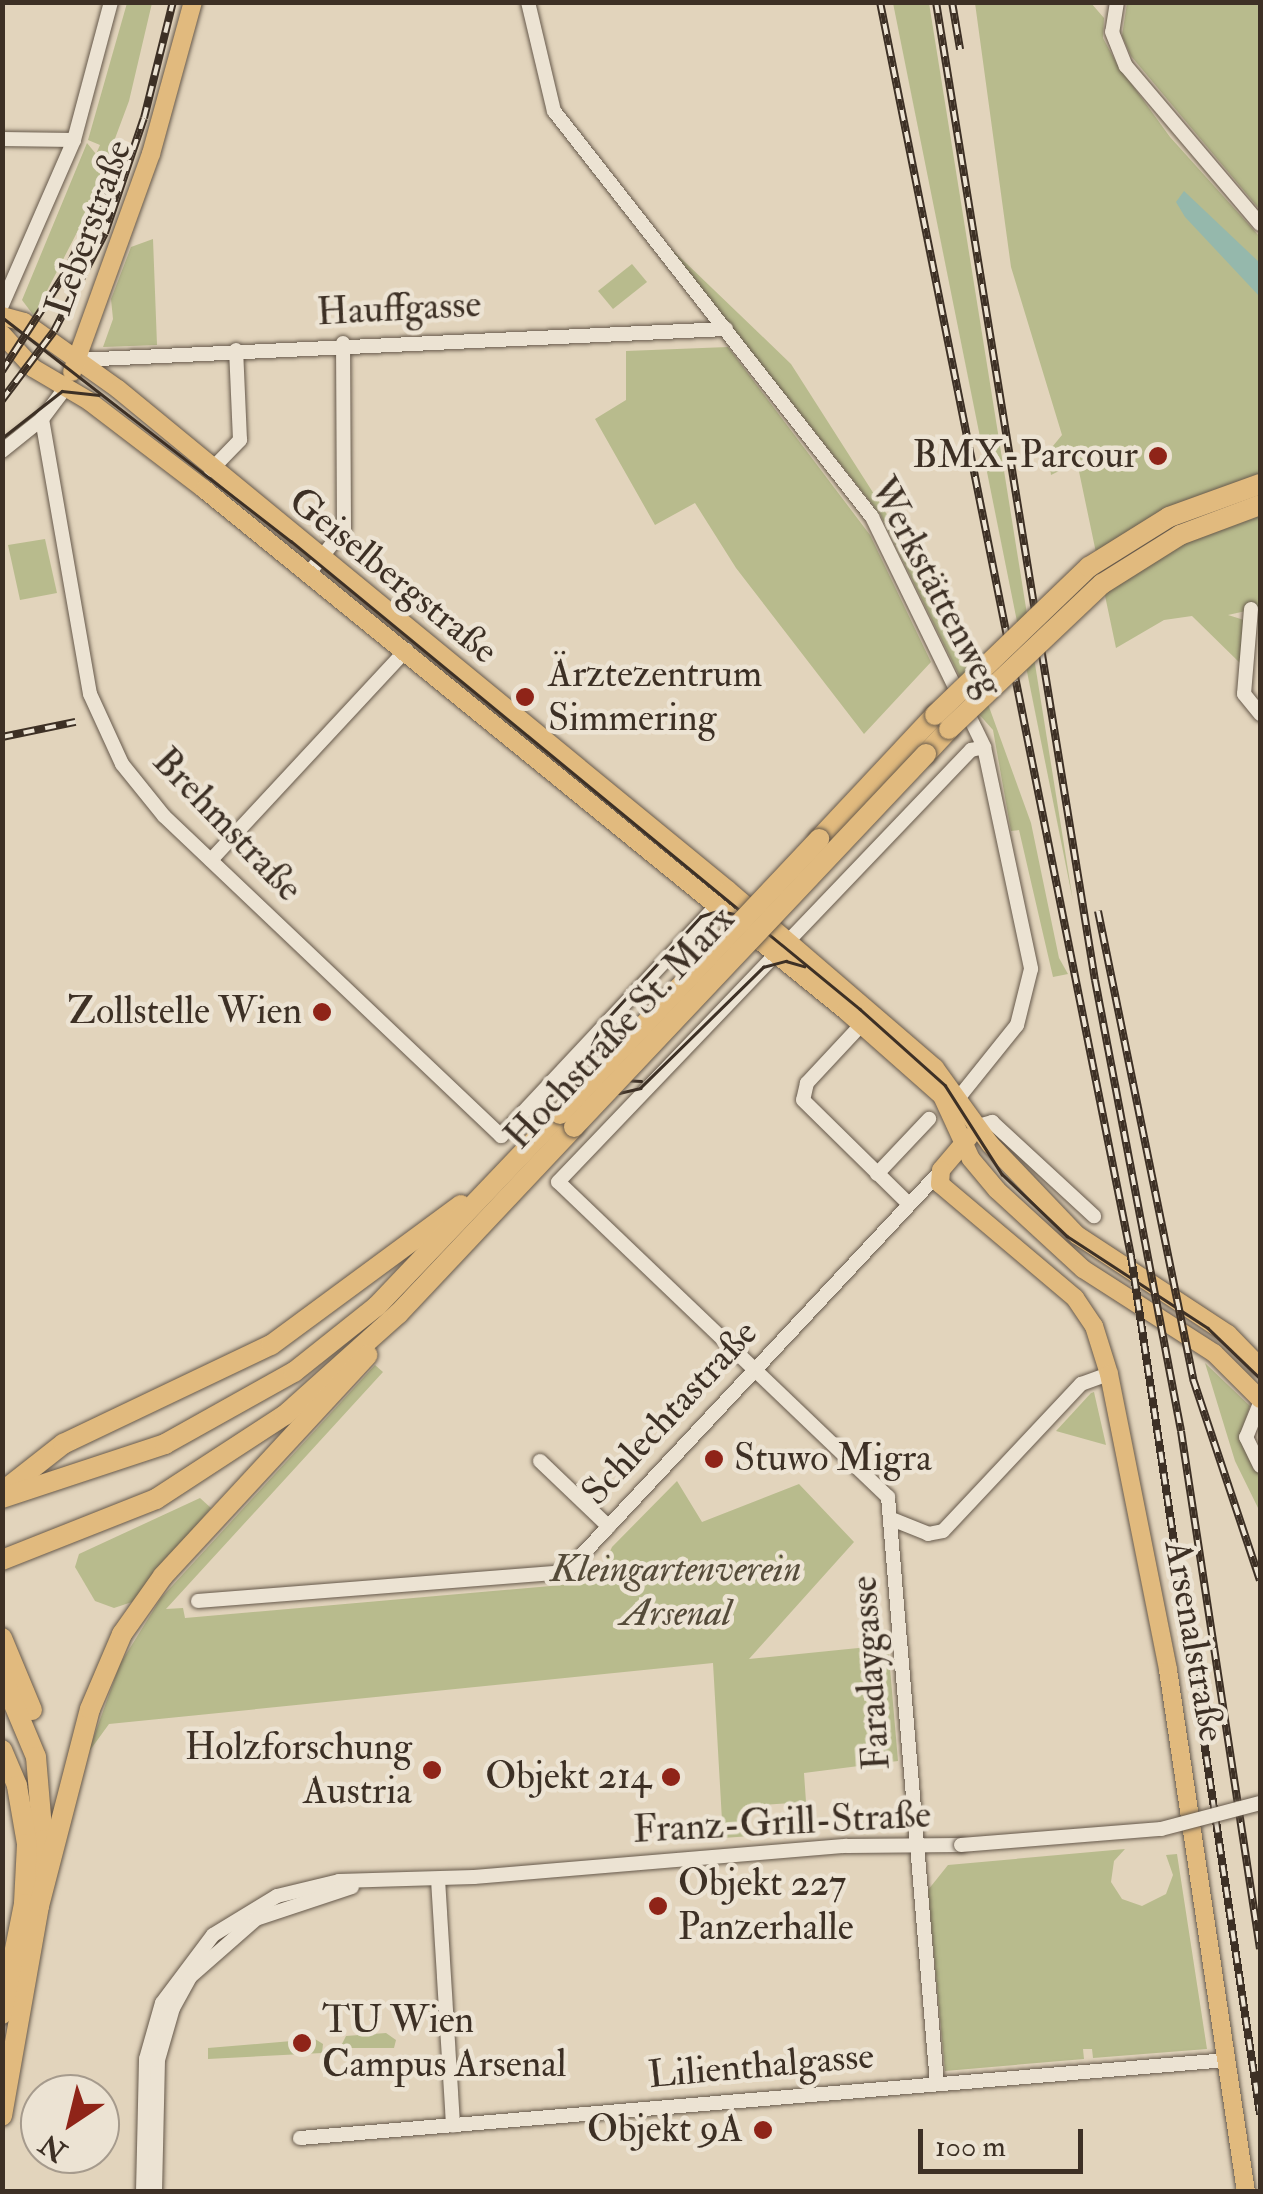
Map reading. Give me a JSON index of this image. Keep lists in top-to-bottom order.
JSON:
{
  "streets": {
    "highway": ["Hochstraße St. Marx"],
    "main road": ["Leberstraße", "Geiselbergstraße", "Arsenalstraße"],
    "street": [
      "Hauffgasse",
      "Werkstättenweg",
      "Brehmstraße",
      "Schlechtastraße",
      "Faradaygasse",
      "Franz-Grill-Straße",
      "Lilienthalgasse"
    ]
  },
  "crossings": [
    ["Leberstraße", "Hauffgasse"],
    ["Leberstraße", "Geiselbergstraße"],
    ["Leberstraße", "Brehmstraße"],
    ["Hauffgasse", "Geiselbergstraße"],
    ["Hauffgasse", "Werkstättenweg"],
    ["Geiselbergstraße", "Werkstättenweg"],
    ["Geiselbergstraße", "Brehmstraße"],
    ["Schlechtastraße", "Arsenalstraße"],
    ["Schlechtastraße", "Faradaygasse"],
    ["Arsenalstraße", "Lilienthalgasse"],
    ["Faradaygasse", "Franz-Grill-Straße"],
    ["Faradaygasse", "Lilienthalgasse"]
  ],
  "parks": ["Kleingartenverein Arsenal"],
  "places": [
    "BMX-Parcour",
    "Ärztezentrum Simmering",
    "Zollstelle Wien",
    "Stuwo Migra",
    "Holzforschung Austria",
    "Objekt 214",
    "Objekt 227 Panzerhalle",
    "TU Wien Campus Arsenal",
    "Objekt 9A"
  ],
  "scale_bar": "100 m",
  "north": "bottom left"
}
